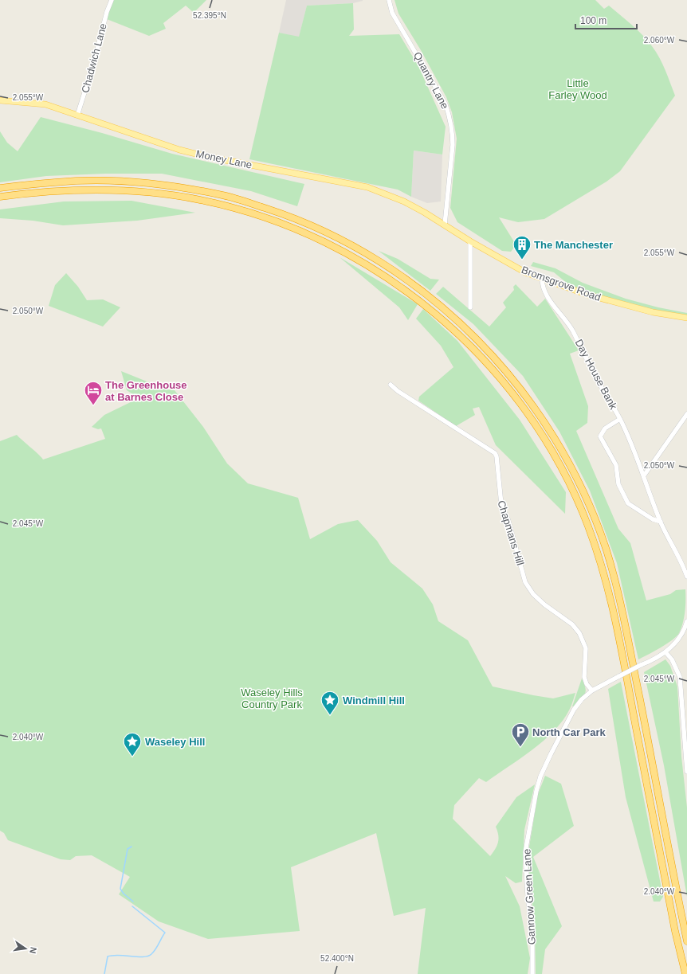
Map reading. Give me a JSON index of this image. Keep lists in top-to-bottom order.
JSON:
{
  "streets": {
    "main road": ["Money Lane", "Bromsgrove Road"],
    "street": [
      "Chadwich Lane",
      "Quantry Lane",
      "Day House Bank",
      "Chapmans Hill",
      "Gannow Green Lane"
    ]
  },
  "crossings": [
    ["Chadwich Lane", "Money Lane"],
    ["Quantry Lane", "Money Lane"],
    ["Quantry Lane", "Bromsgrove Road"],
    ["Money Lane", "Bromsgrove Road"],
    ["Bromsgrove Road", "Day House Bank"],
    ["Chapmans Hill", "Gannow Green Lane"]
  ],
  "parks": ["Little Farley Wood", "Waseley Hills Country Park"],
  "places": {
    "building": ["The Manchester"],
    "hotel": ["The Greenhouse at Barnes Close"],
    "place": ["Windmill Hill", "Waseley Hill"],
    "parking": ["North Car Park"]
  },
  "scale_bar": "100 m",
  "north": "right",
  "coordinates": [
    "52.395°N",
    "2.060°W",
    "2.055°W",
    "2.050°W",
    "2.045°W",
    "2.040°W",
    "52.400°N"
  ]
}
